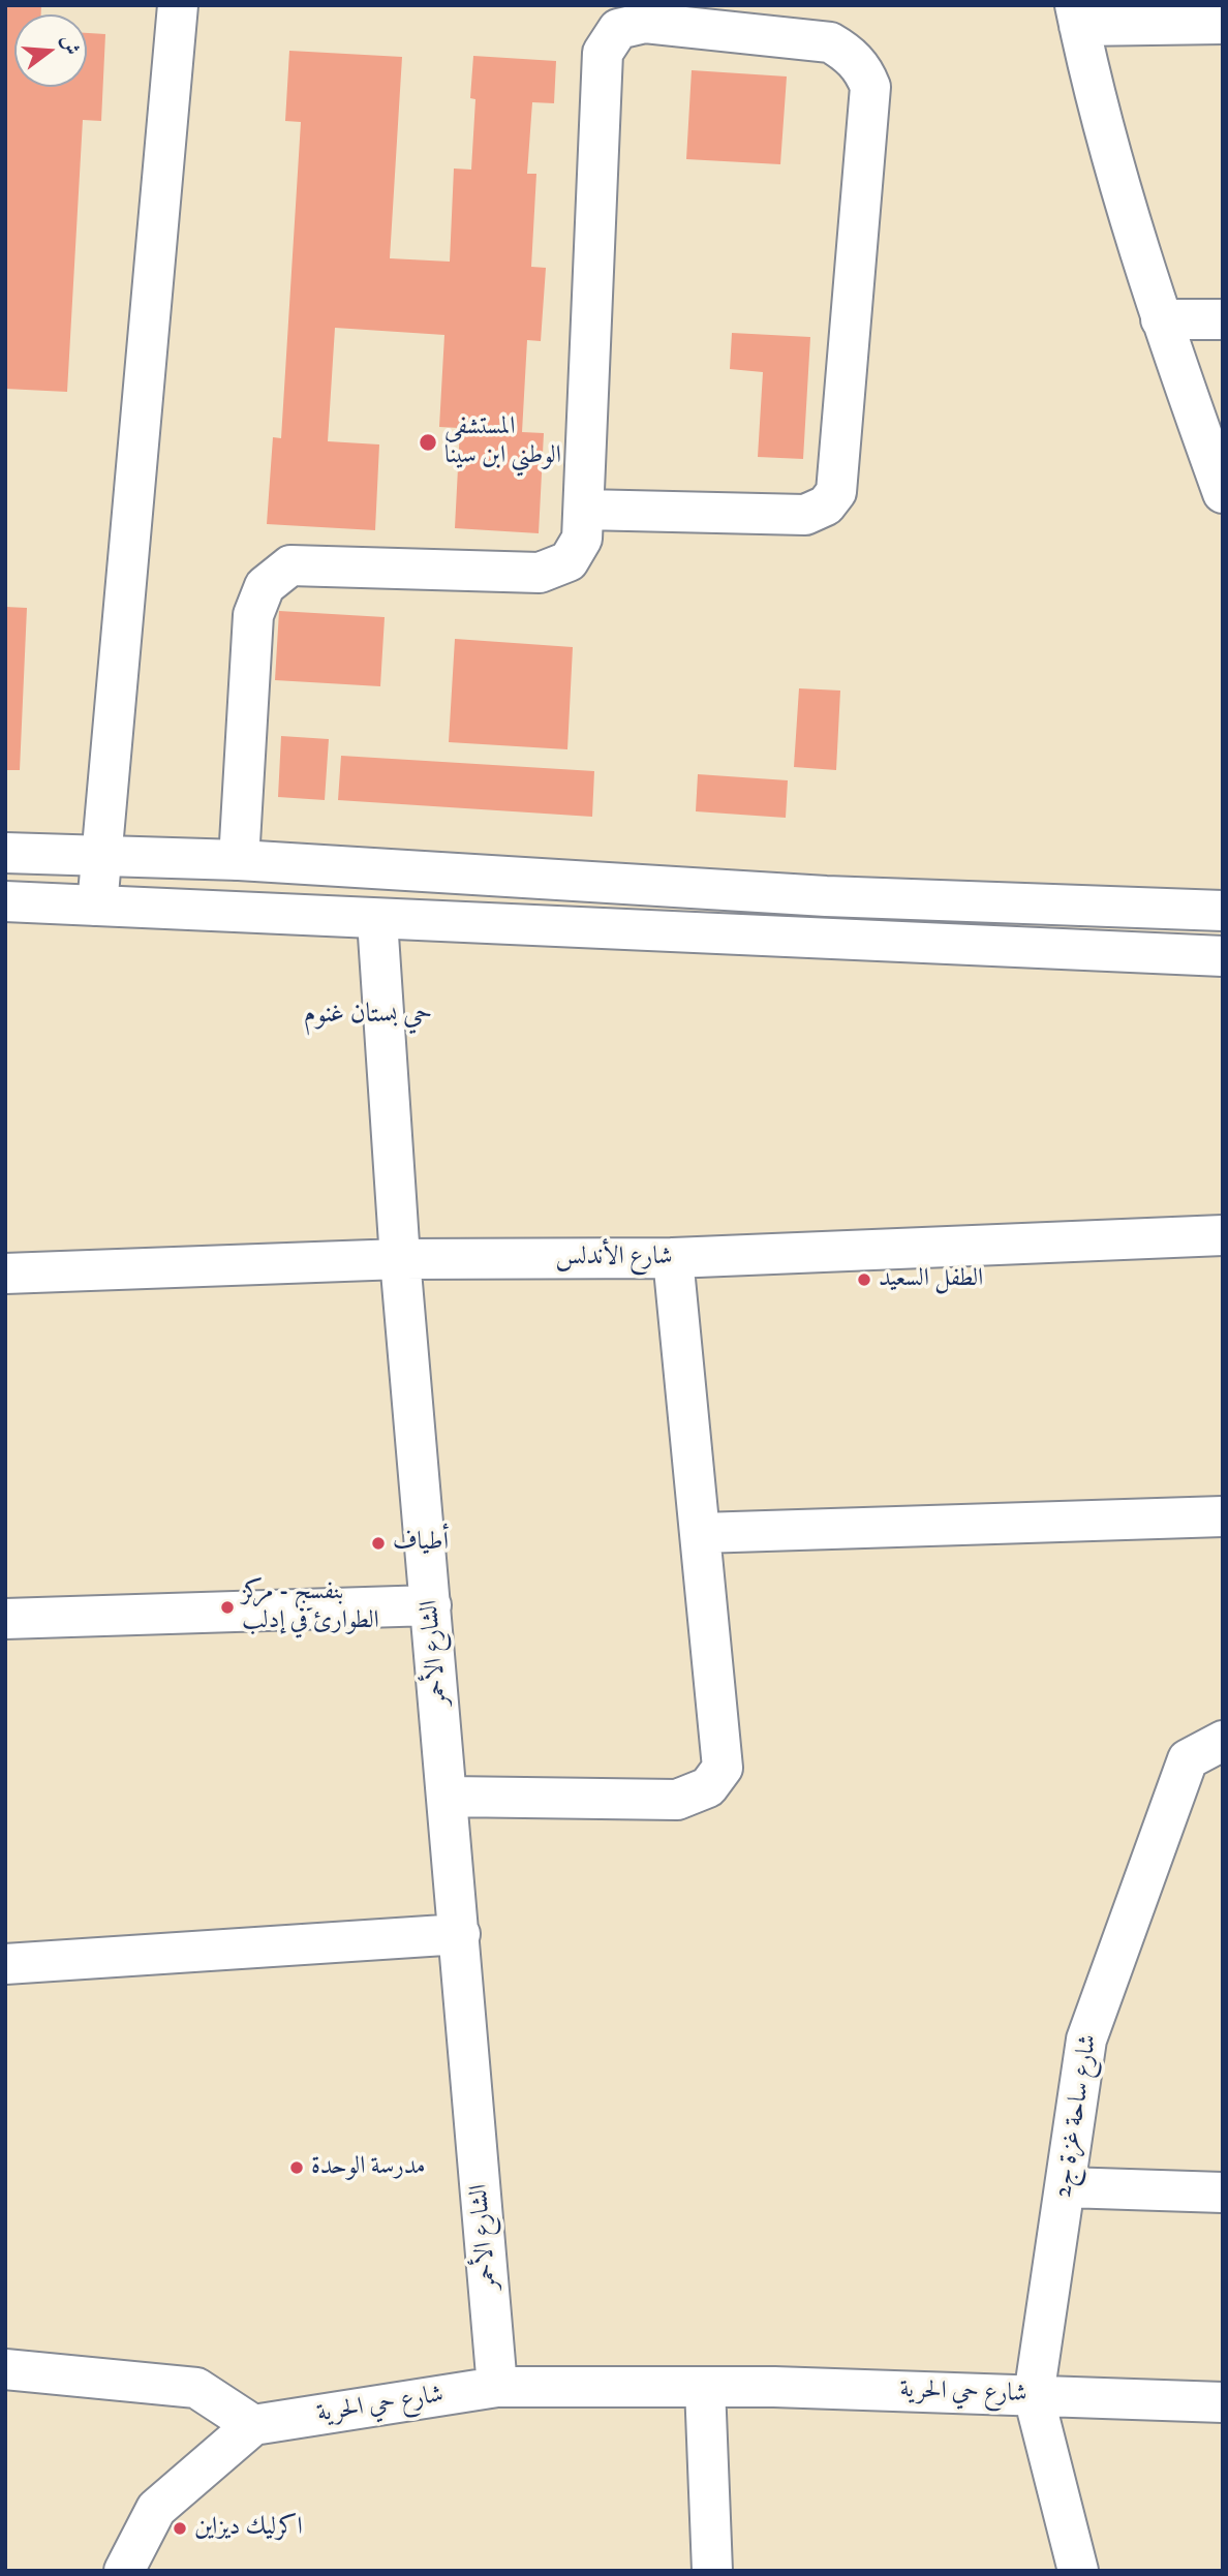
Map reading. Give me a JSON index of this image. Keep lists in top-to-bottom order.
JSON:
{
  "streets": {
    "street": [
      "شارع الأندلس",
      "الشارع الأحمر",
      "شارع ساحة غزة ج2",
      "شارع حي الحرية"
    ]
  },
  "crossings": [
    ["شارع الأندلس", "الشارع الأحمر"],
    ["الشارع الأحمر", "شارع حي الحرية"],
    ["شارع ساحة غزة ج2", "شارع حي الحرية"]
  ],
  "districts": ["حي بستان غنوم"],
  "places": [
    "المستشفى الوطني ابن سينا",
    "الطفل السعيد",
    "أطياف",
    "بنفسج - مركز الطوارئ في إدلب",
    "مدرسة الوحدة",
    "اكرليك ديزاين"
  ],
  "north": "right"
}
